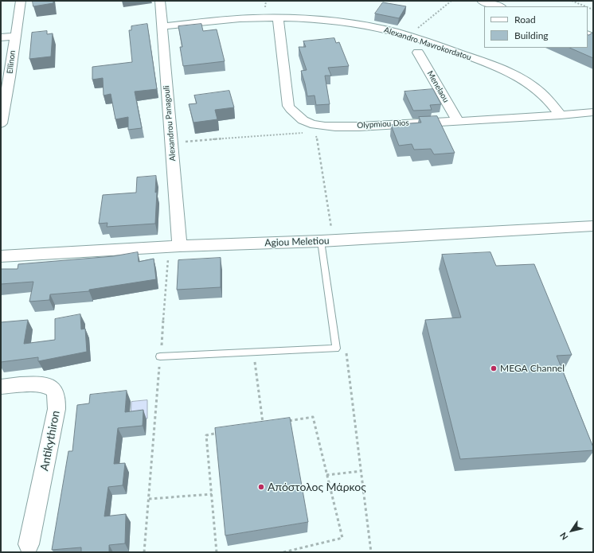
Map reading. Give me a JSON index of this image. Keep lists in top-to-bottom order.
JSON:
{
  "streets": {
    "street": [
      "Alexandro Mavrokordatou",
      "Ellinon",
      "Menelaou",
      "Alexandrou Panagouli",
      "Olypmiou Dios",
      "Agiou Meletiou",
      "Antikythiron"
    ]
  },
  "crossings": [
    ["Alexandro Mavrokordatou", "Alexandrou Panagouli"],
    ["Alexandro Mavrokordatou", "Olypmiou Dios"],
    ["Menelaou", "Olypmiou Dios"],
    ["Alexandrou Panagouli", "Agiou Meletiou"]
  ],
  "places": ["MEGA Channel", "Απόστολος Μάρκος"],
  "legend": ["Road", "Building"],
  "north": "bottom left"
}
